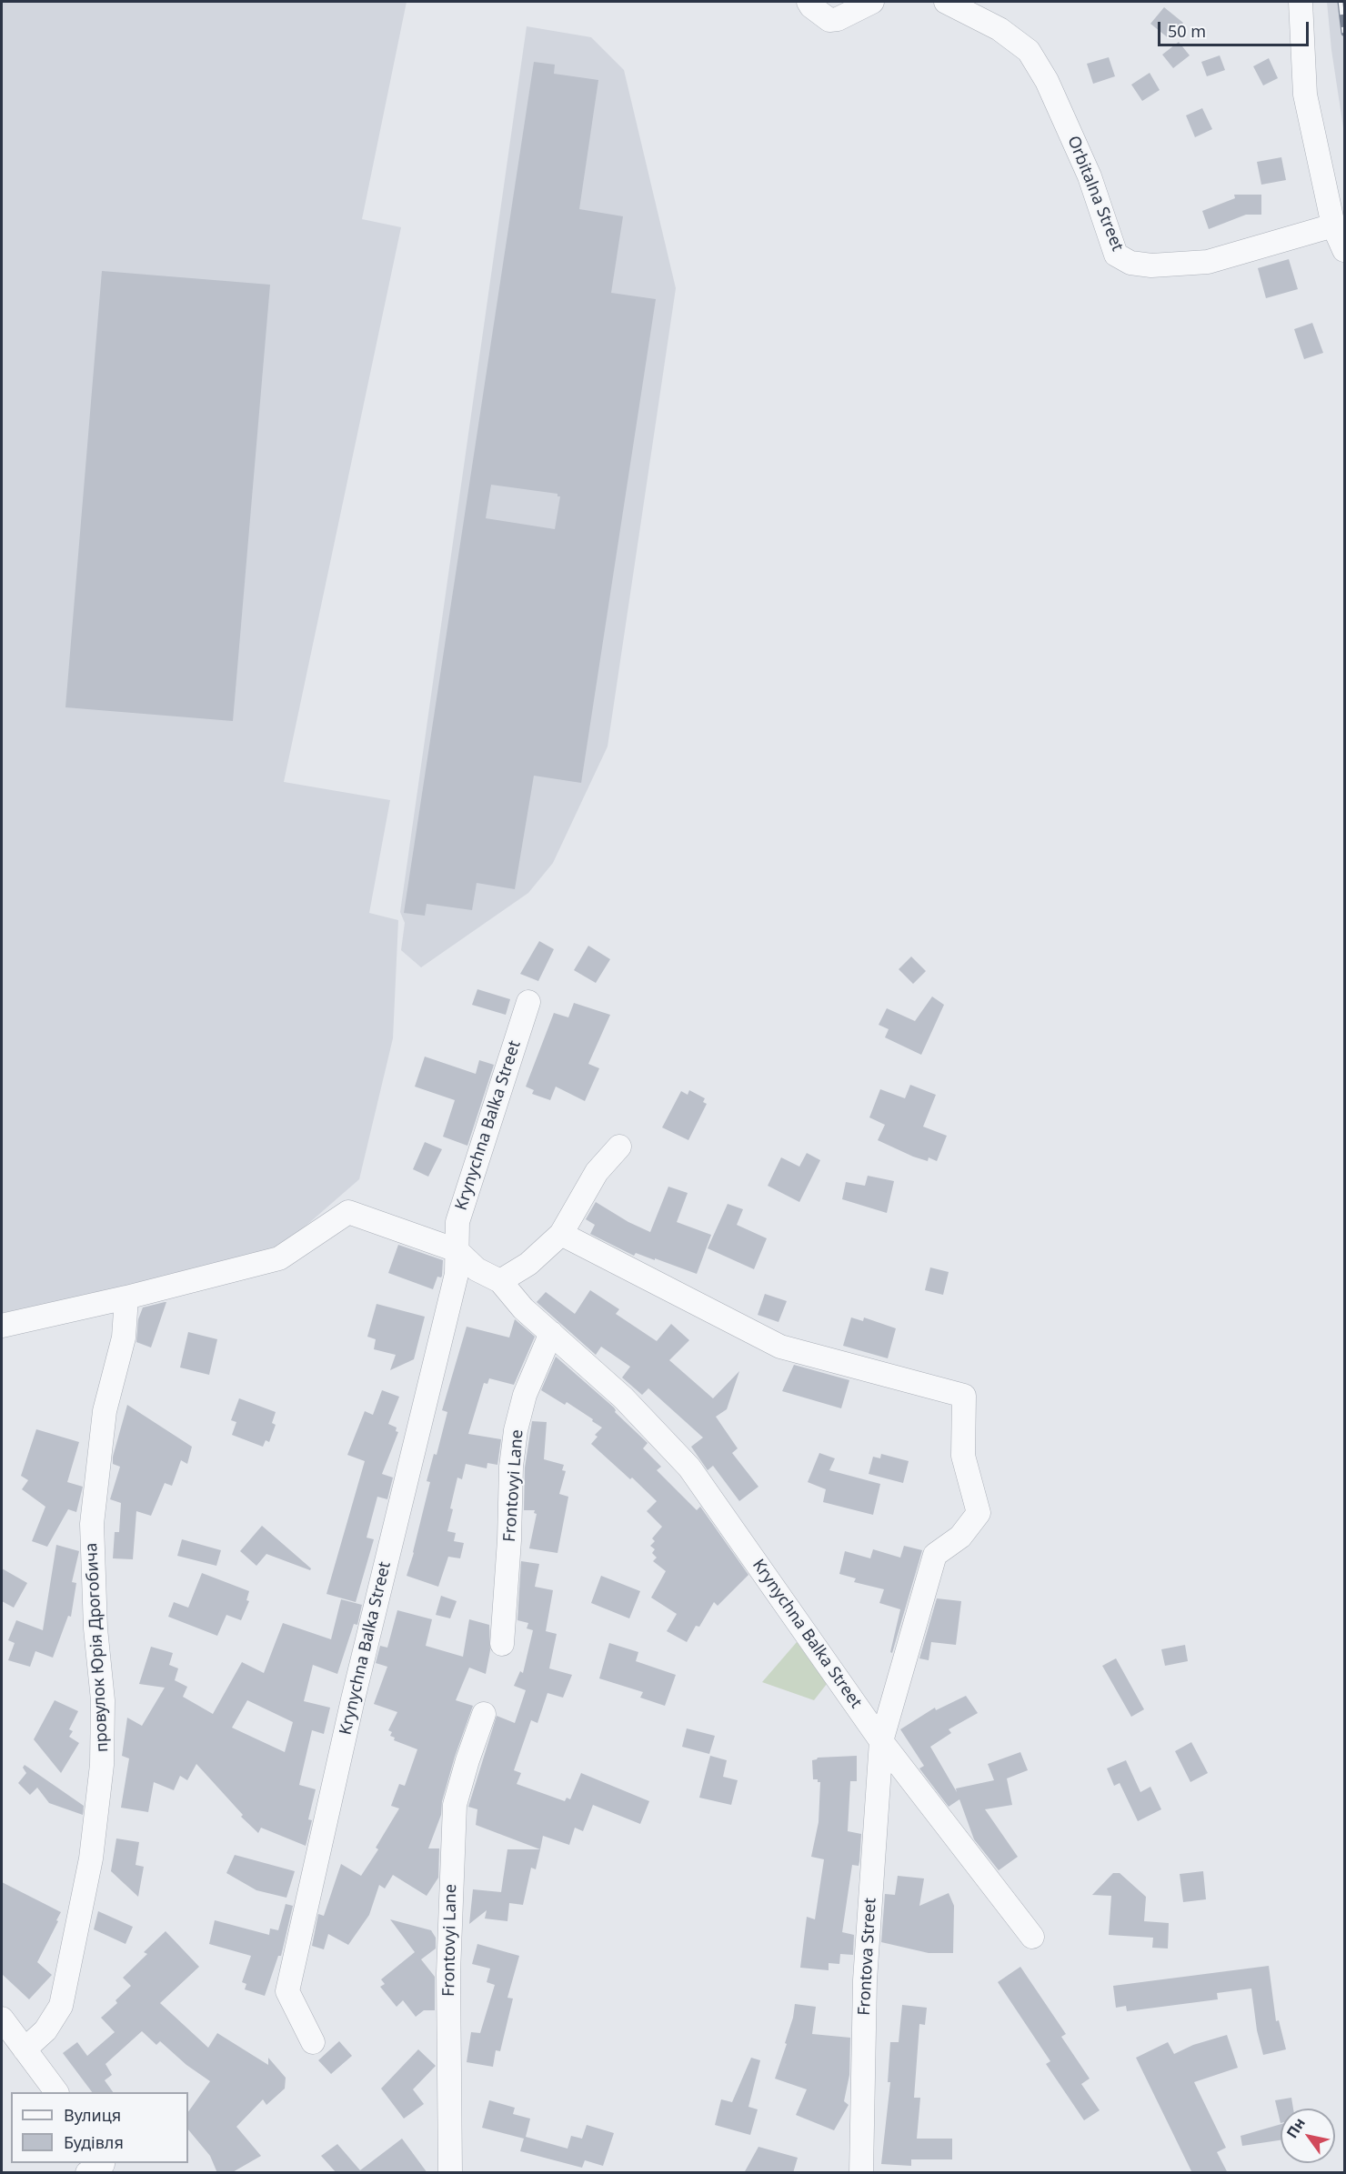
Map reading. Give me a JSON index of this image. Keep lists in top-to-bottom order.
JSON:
{
  "streets": {
    "street": [
      "Orbitalna Street",
      "Krynychna Balka Street",
      "Frontovyi Lane",
      "провулок Юрія Дрогобича",
      "Frontova Street"
    ]
  },
  "crossings": [
    ["Krynychna Balka Street", "Frontovyi Lane"],
    ["Krynychna Balka Street", "провулок Юрія Дрогобича"],
    ["Krynychna Balka Street", "Frontova Street"]
  ],
  "legend": ["Вулиця", "Будівля"],
  "scale_bar": "50 m",
  "north": "top left"
}
